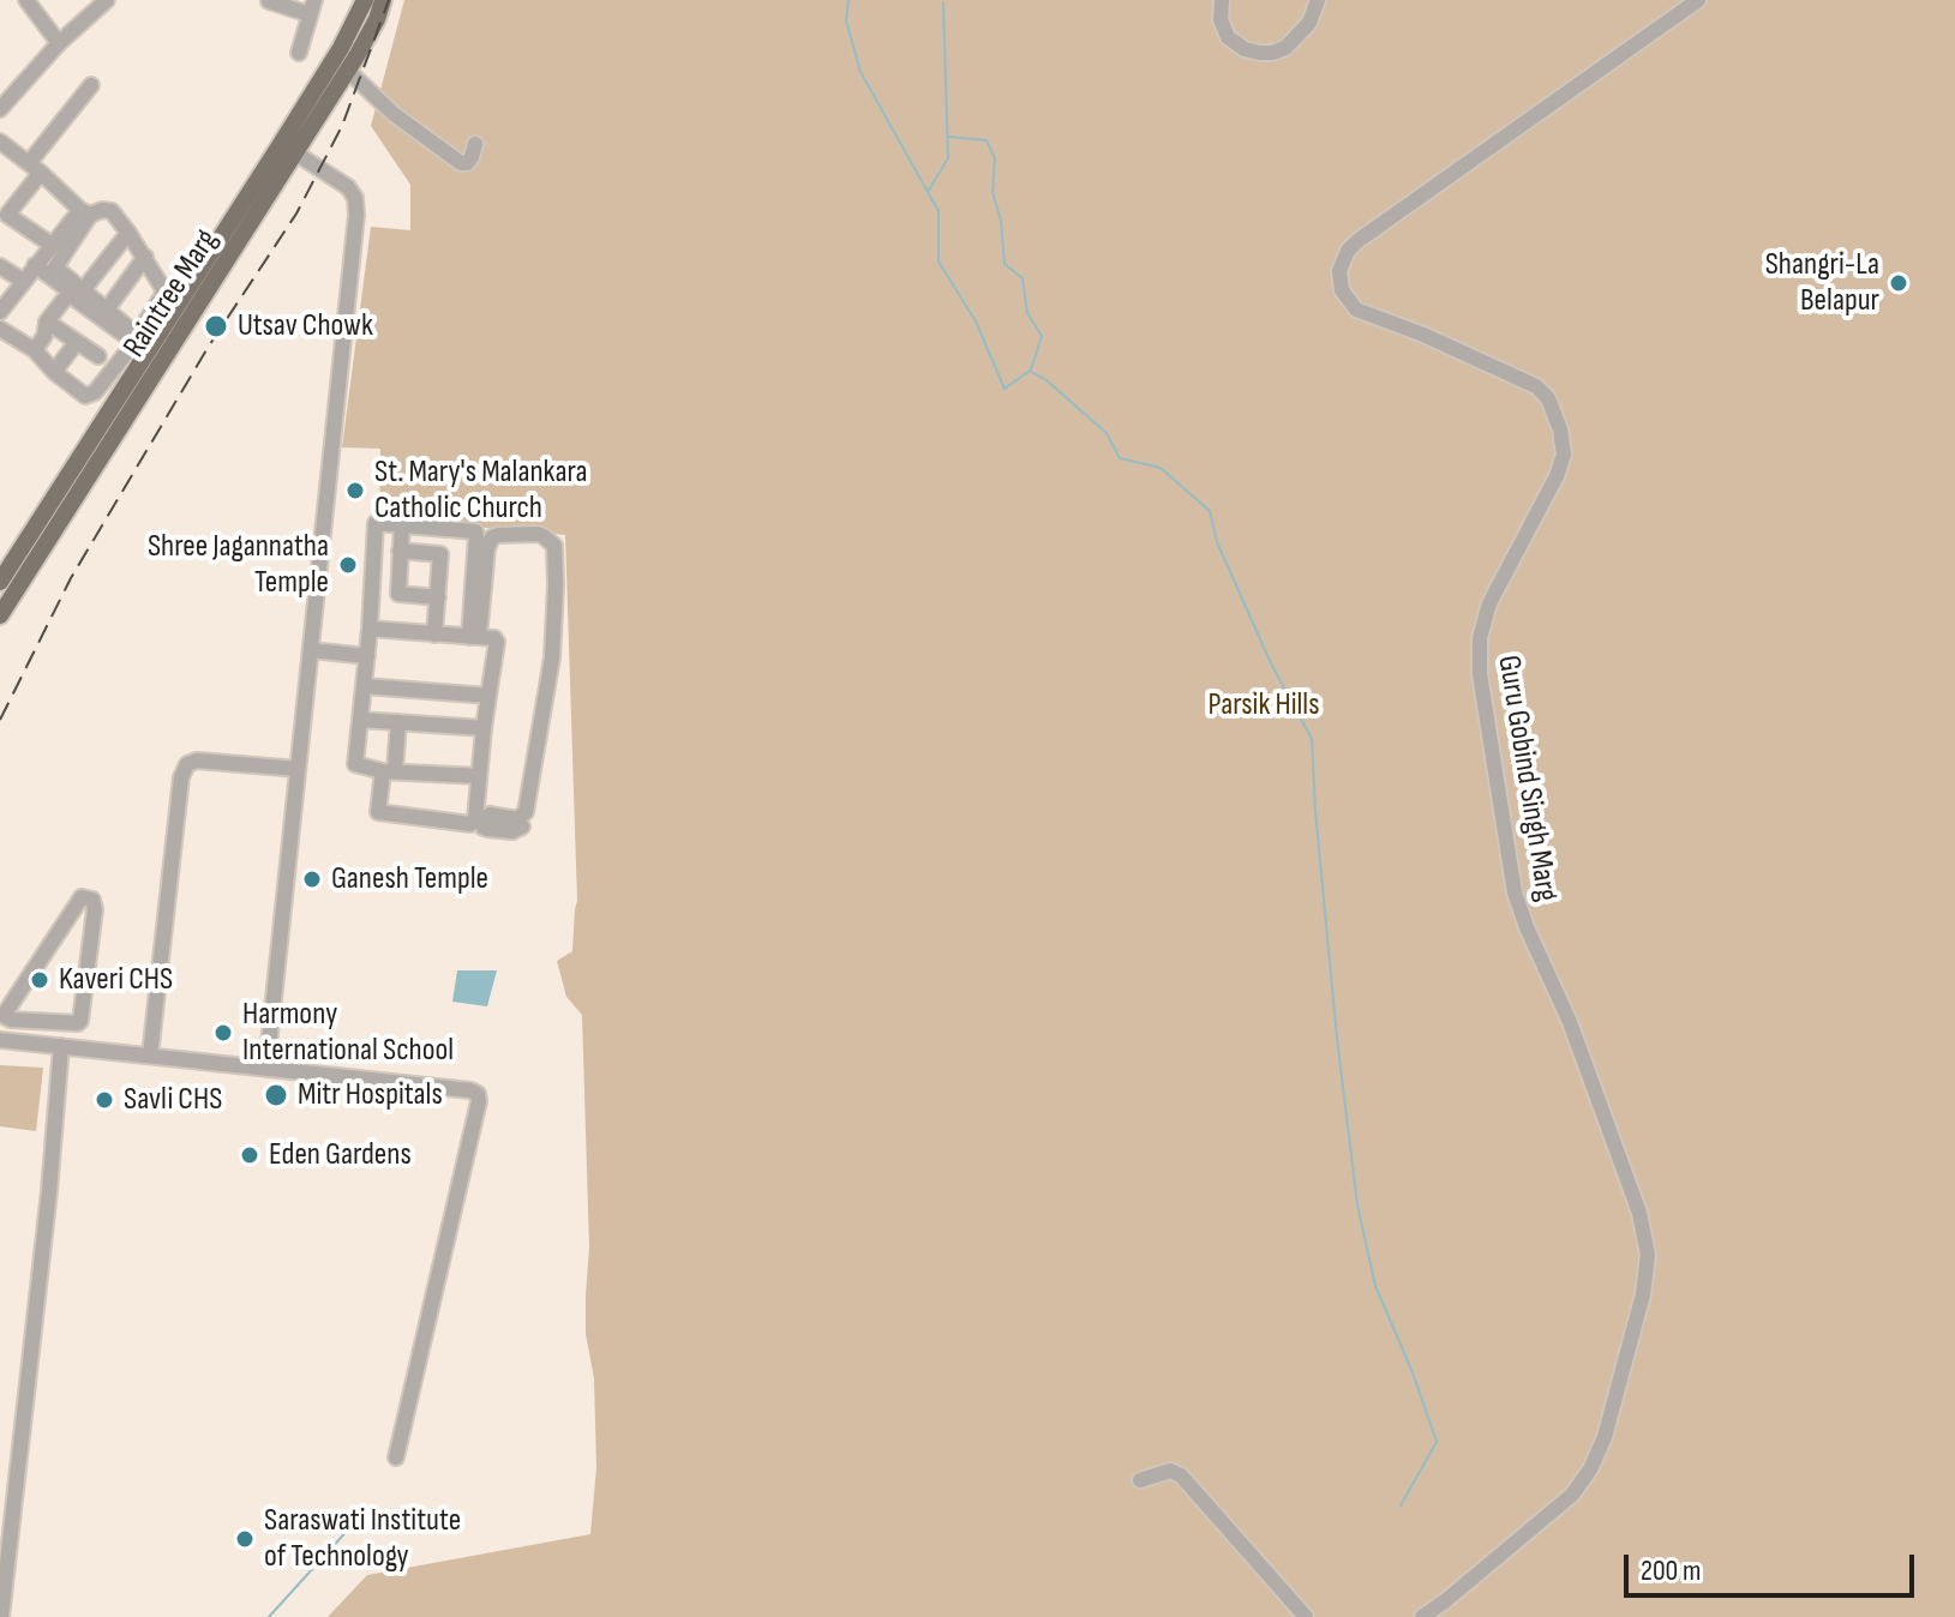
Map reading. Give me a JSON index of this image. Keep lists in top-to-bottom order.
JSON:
{
  "streets": {
    "main road": ["Raintree Marg"],
    "street": ["Guru Gobind Singh Marg"]
  },
  "parks": ["Parsik Hills"],
  "places": [
    "Shangri-La Belapur",
    "Utsav Chowk",
    "St. Mary's Malankara Catholic Church",
    "Shree Jagannatha Temple",
    "Ganesh Temple",
    "Kaveri CHS",
    "Harmony International School",
    "Mitr Hospitals",
    "Savli CHS",
    "Eden Gardens",
    "Saraswati Institute of Technology"
  ],
  "scale_bar": "200 m"
}
